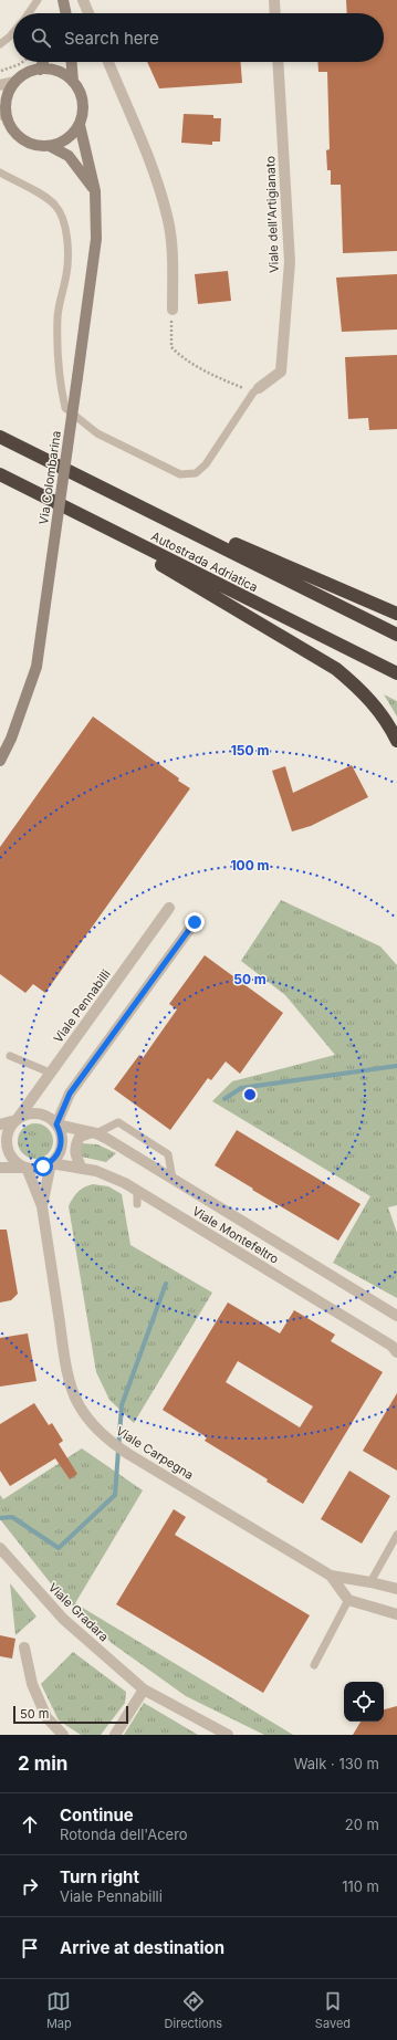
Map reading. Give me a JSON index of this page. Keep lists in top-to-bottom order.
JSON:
{
  "streets": {
    "highway": ["Autostrada Adriatica"],
    "street": [
      "Viale dell'Artigianato",
      "Via Colombarina",
      "Viale Pennabilli",
      "Viale Montefeltro",
      "Viale Carpegna",
      "Viale Gradara"
    ]
  },
  "crossings": [
    ["Viale Pennabilli", "Viale Montefeltro"],
    ["Viale Pennabilli", "Viale Carpegna"],
    ["Viale Montefeltro", "Viale Carpegna"]
  ],
  "scale_bar": "50 m",
  "page": {
    "search": "Search here",
    "scale": "50 m",
    "heading": ["2 min", "Walk · 130 m"],
    "list": [
      ["Continue", "Rotonda dell'Acero", "20 m"],
      ["Turn right", "Viale Pennabilli", "110 m"],
      "Arrive at destination"
    ],
    "nav": ["Map", "Directions", "Saved"]
  },
  "rings": ["150 m", "100 m", "50 m"]
}
